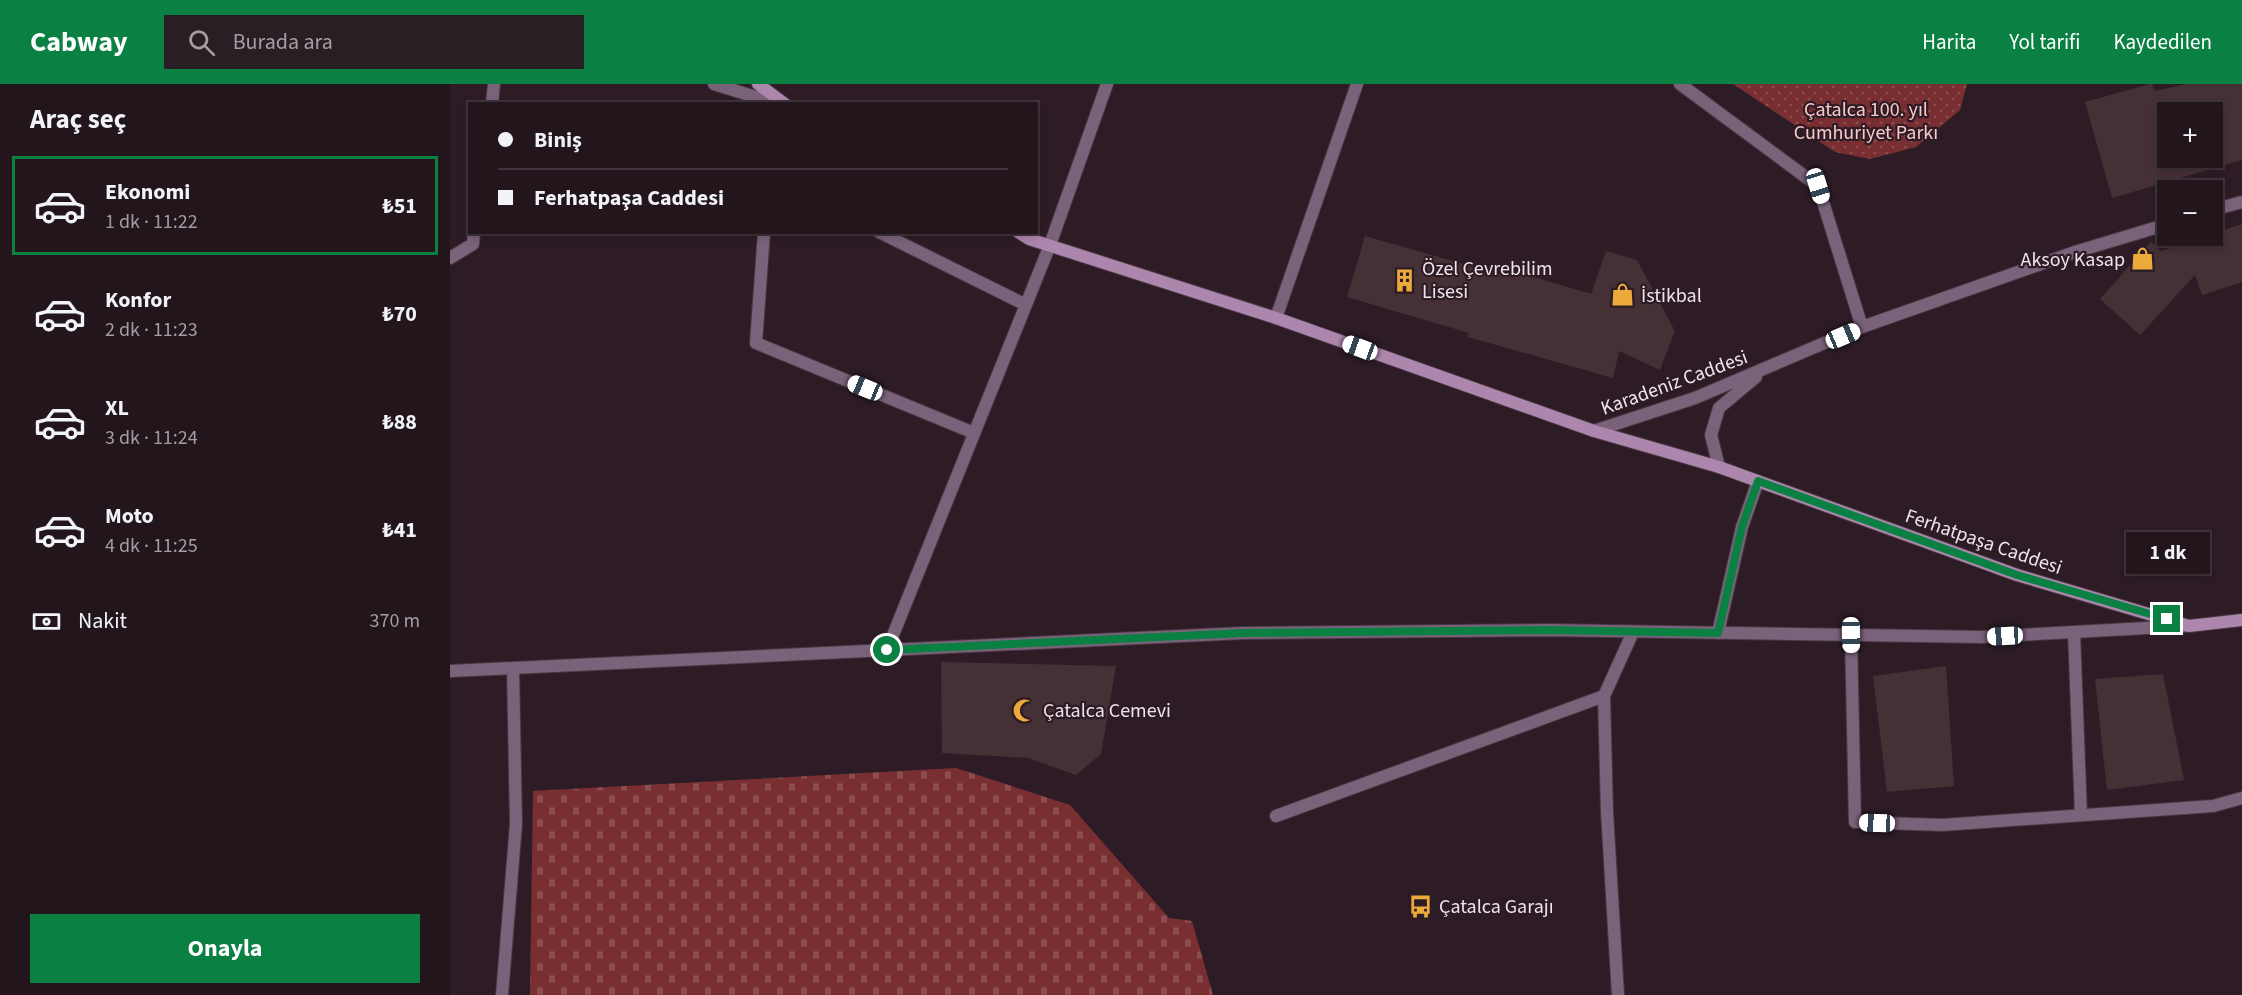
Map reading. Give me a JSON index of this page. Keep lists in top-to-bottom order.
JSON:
{
  "streets": {
    "main road": ["Ferhatpaşa Caddesi"],
    "street": ["Karadeniz Caddesi"]
  },
  "crossings": [
    ["Karadeniz Caddesi", "Ferhatpaşa Caddesi"]
  ],
  "parks": ["Çatalca 100. yıl Cumhuriyet Parkı"],
  "places": {
    "shop": ["Aksoy Kasap", "İstikbal"],
    "building": ["Özel Çevrebilim Lisesi"],
    "mosque": ["Çatalca Cemevi"],
    "bus stop": ["Çatalca Garajı"]
  },
  "page": {
    "header": "Cabway",
    "search": "Burada ara",
    "nav": ["Harita", "Yol tarifi", "Kaydedilen"],
    "heading": "Araç seç",
    "map_buttons": ["+", "−"],
    "banner": ["Biniş", "Ferhatpaşa Caddesi"],
    "list": [
      {
        "name": "Ekonomi",
        "note": "1 dk · 11:22",
        "value": "₺51"
      },
      {
        "name": "Konfor",
        "note": "2 dk · 11:23",
        "value": "₺70"
      },
      {
        "name": "XL",
        "note": "3 dk · 11:24",
        "value": "₺88"
      },
      {
        "name": "Moto",
        "note": "4 dk · 11:25",
        "value": "₺41"
      }
    ],
    "bubble": "1 dk",
    "pay": ["Nakit", "370 m"],
    "buttons": "Onayla"
  }
}
